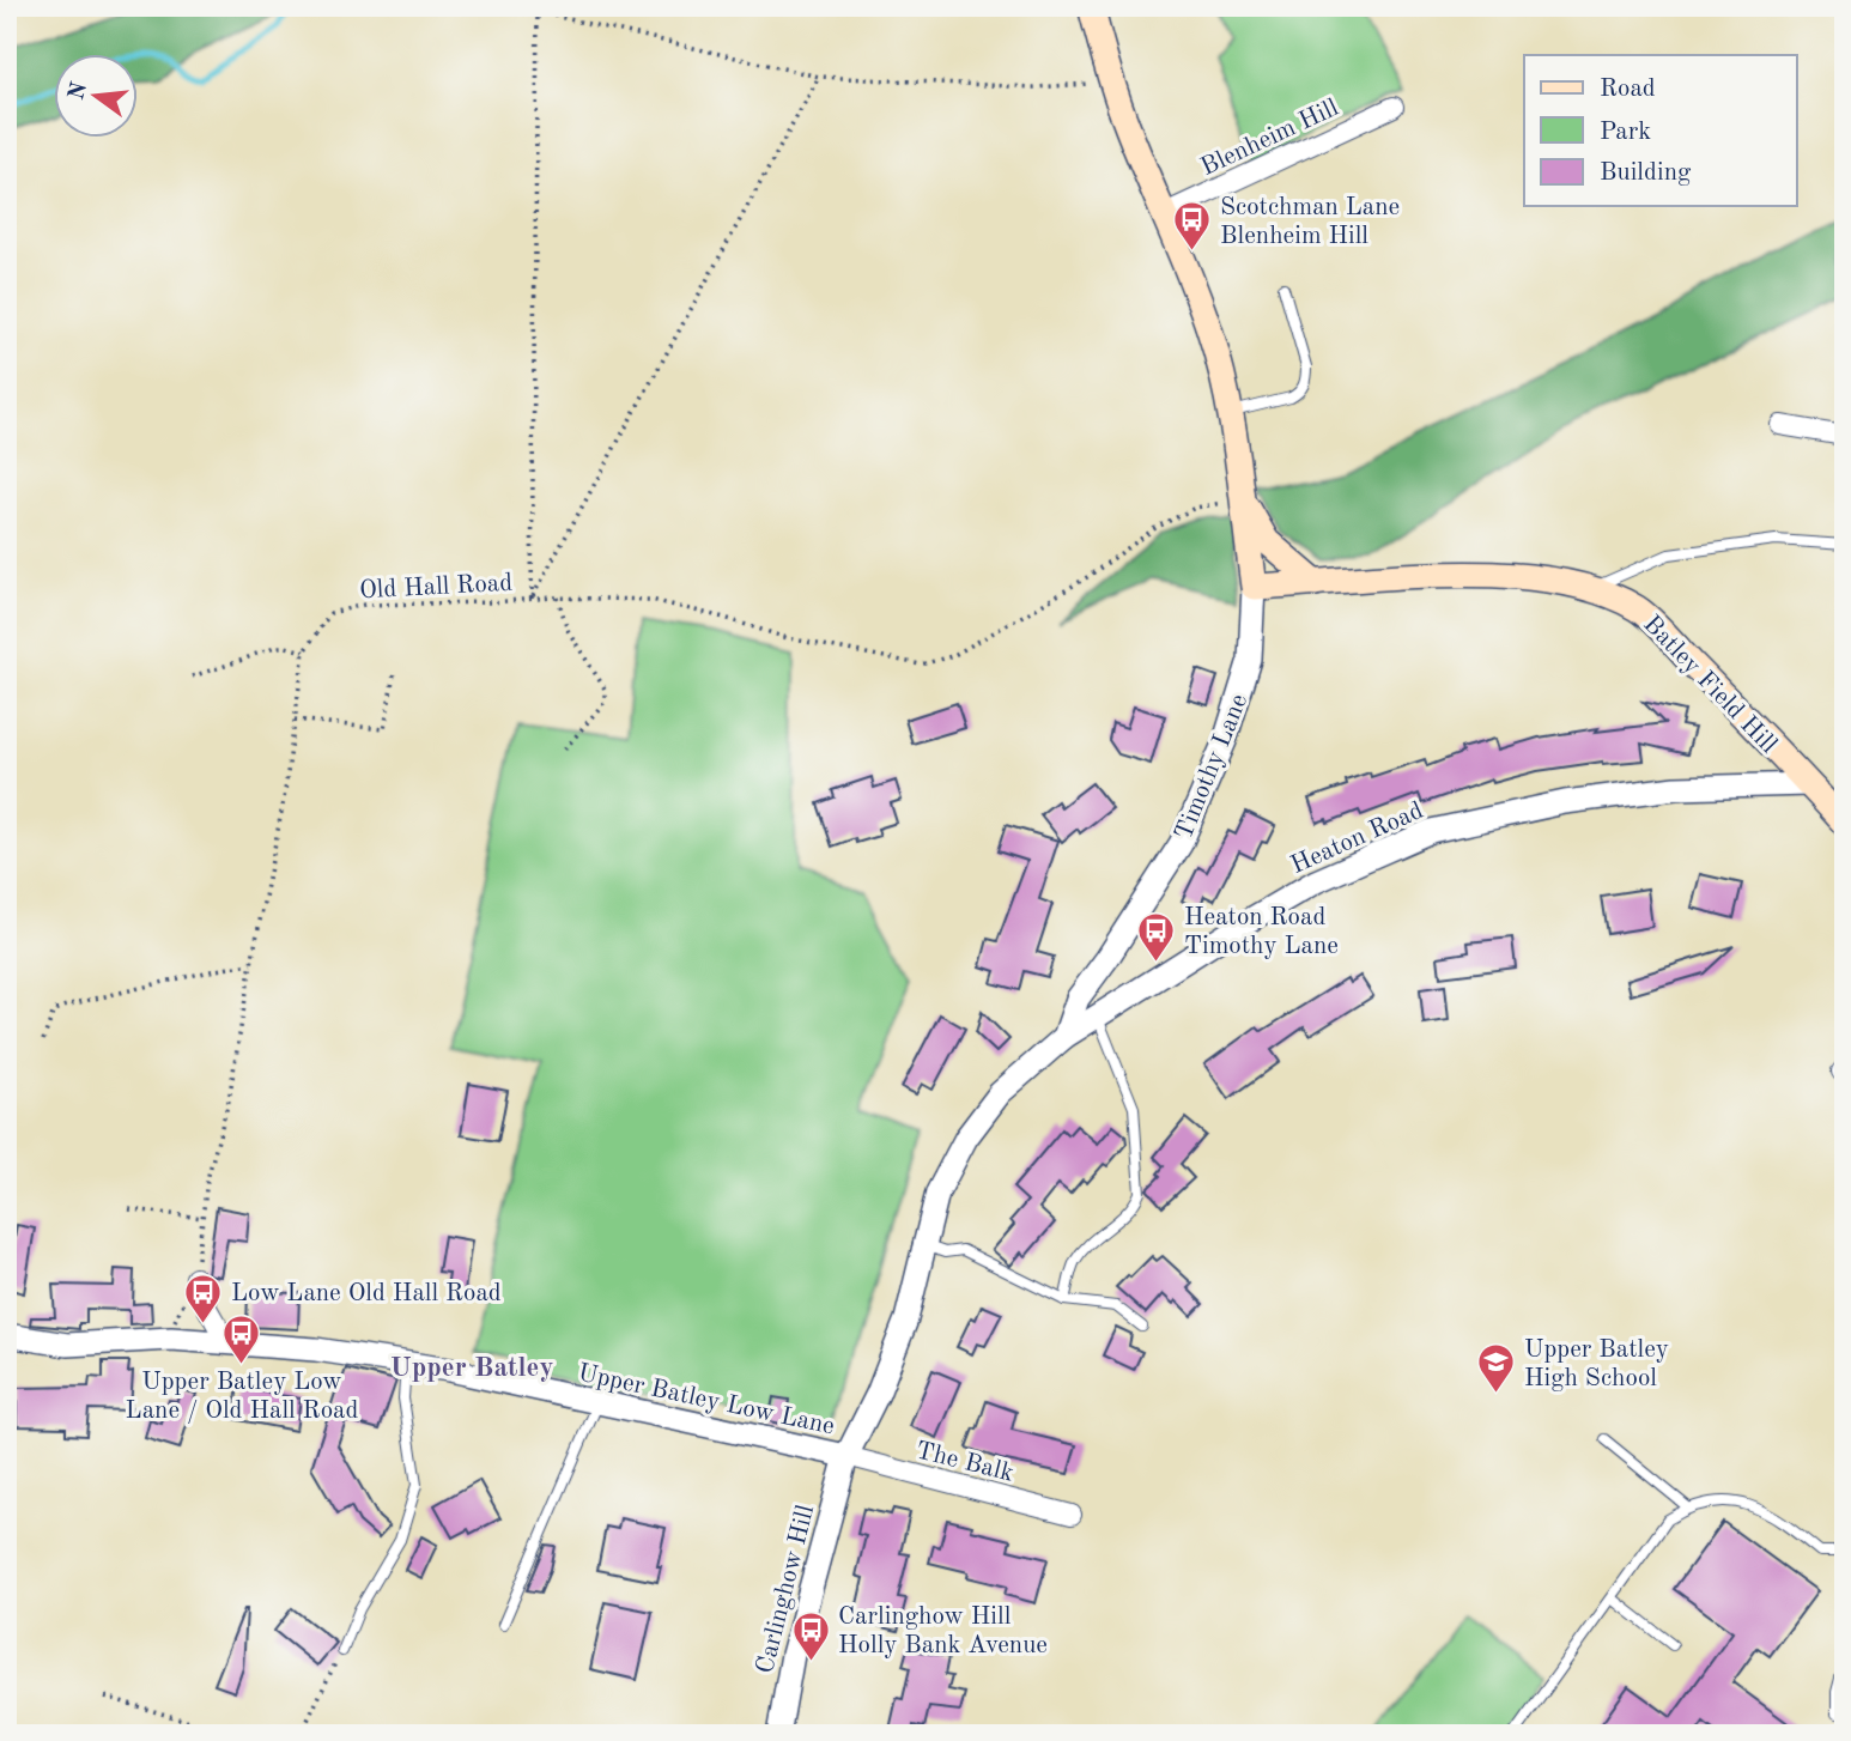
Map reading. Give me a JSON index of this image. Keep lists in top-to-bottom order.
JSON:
{
  "streets": {
    "main road": ["Batley Field Hill", "Timothy Lane"],
    "street": [
      "Blenheim Hill",
      "Heaton Road",
      "Upper Batley Low Lane",
      "The Balk",
      "Carlinghow Hill"
    ],
    "path": ["Old Hall Road"]
  },
  "crossings": [
    ["Blenheim Hill", "Timothy Lane"],
    ["Old Hall Road", "Timothy Lane"],
    ["Old Hall Road", "Upper Batley Low Lane"],
    ["Batley Field Hill", "Timothy Lane"],
    ["Batley Field Hill", "Heaton Road"],
    ["Timothy Lane", "Heaton Road"],
    ["Timothy Lane", "Upper Batley Low Lane"],
    ["Timothy Lane", "The Balk"],
    ["Timothy Lane", "Carlinghow Hill"],
    ["Upper Batley Low Lane", "The Balk"],
    ["Upper Batley Low Lane", "Carlinghow Hill"],
    ["The Balk", "Carlinghow Hill"]
  ],
  "districts": ["Upper Batley"],
  "places": {
    "bus stop": [
      "Scotchman Lane Blenheim Hill",
      "Heaton Road Timothy Lane",
      "Low Lane Old Hall Road",
      "Upper Batley Low Lane / Old Hall Road",
      "Carlinghow Hill Holly Bank Avenue"
    ],
    "school or university": ["Upper Batley High School"]
  },
  "legend": ["Road", "Park", "Building"],
  "north": "left"
}
